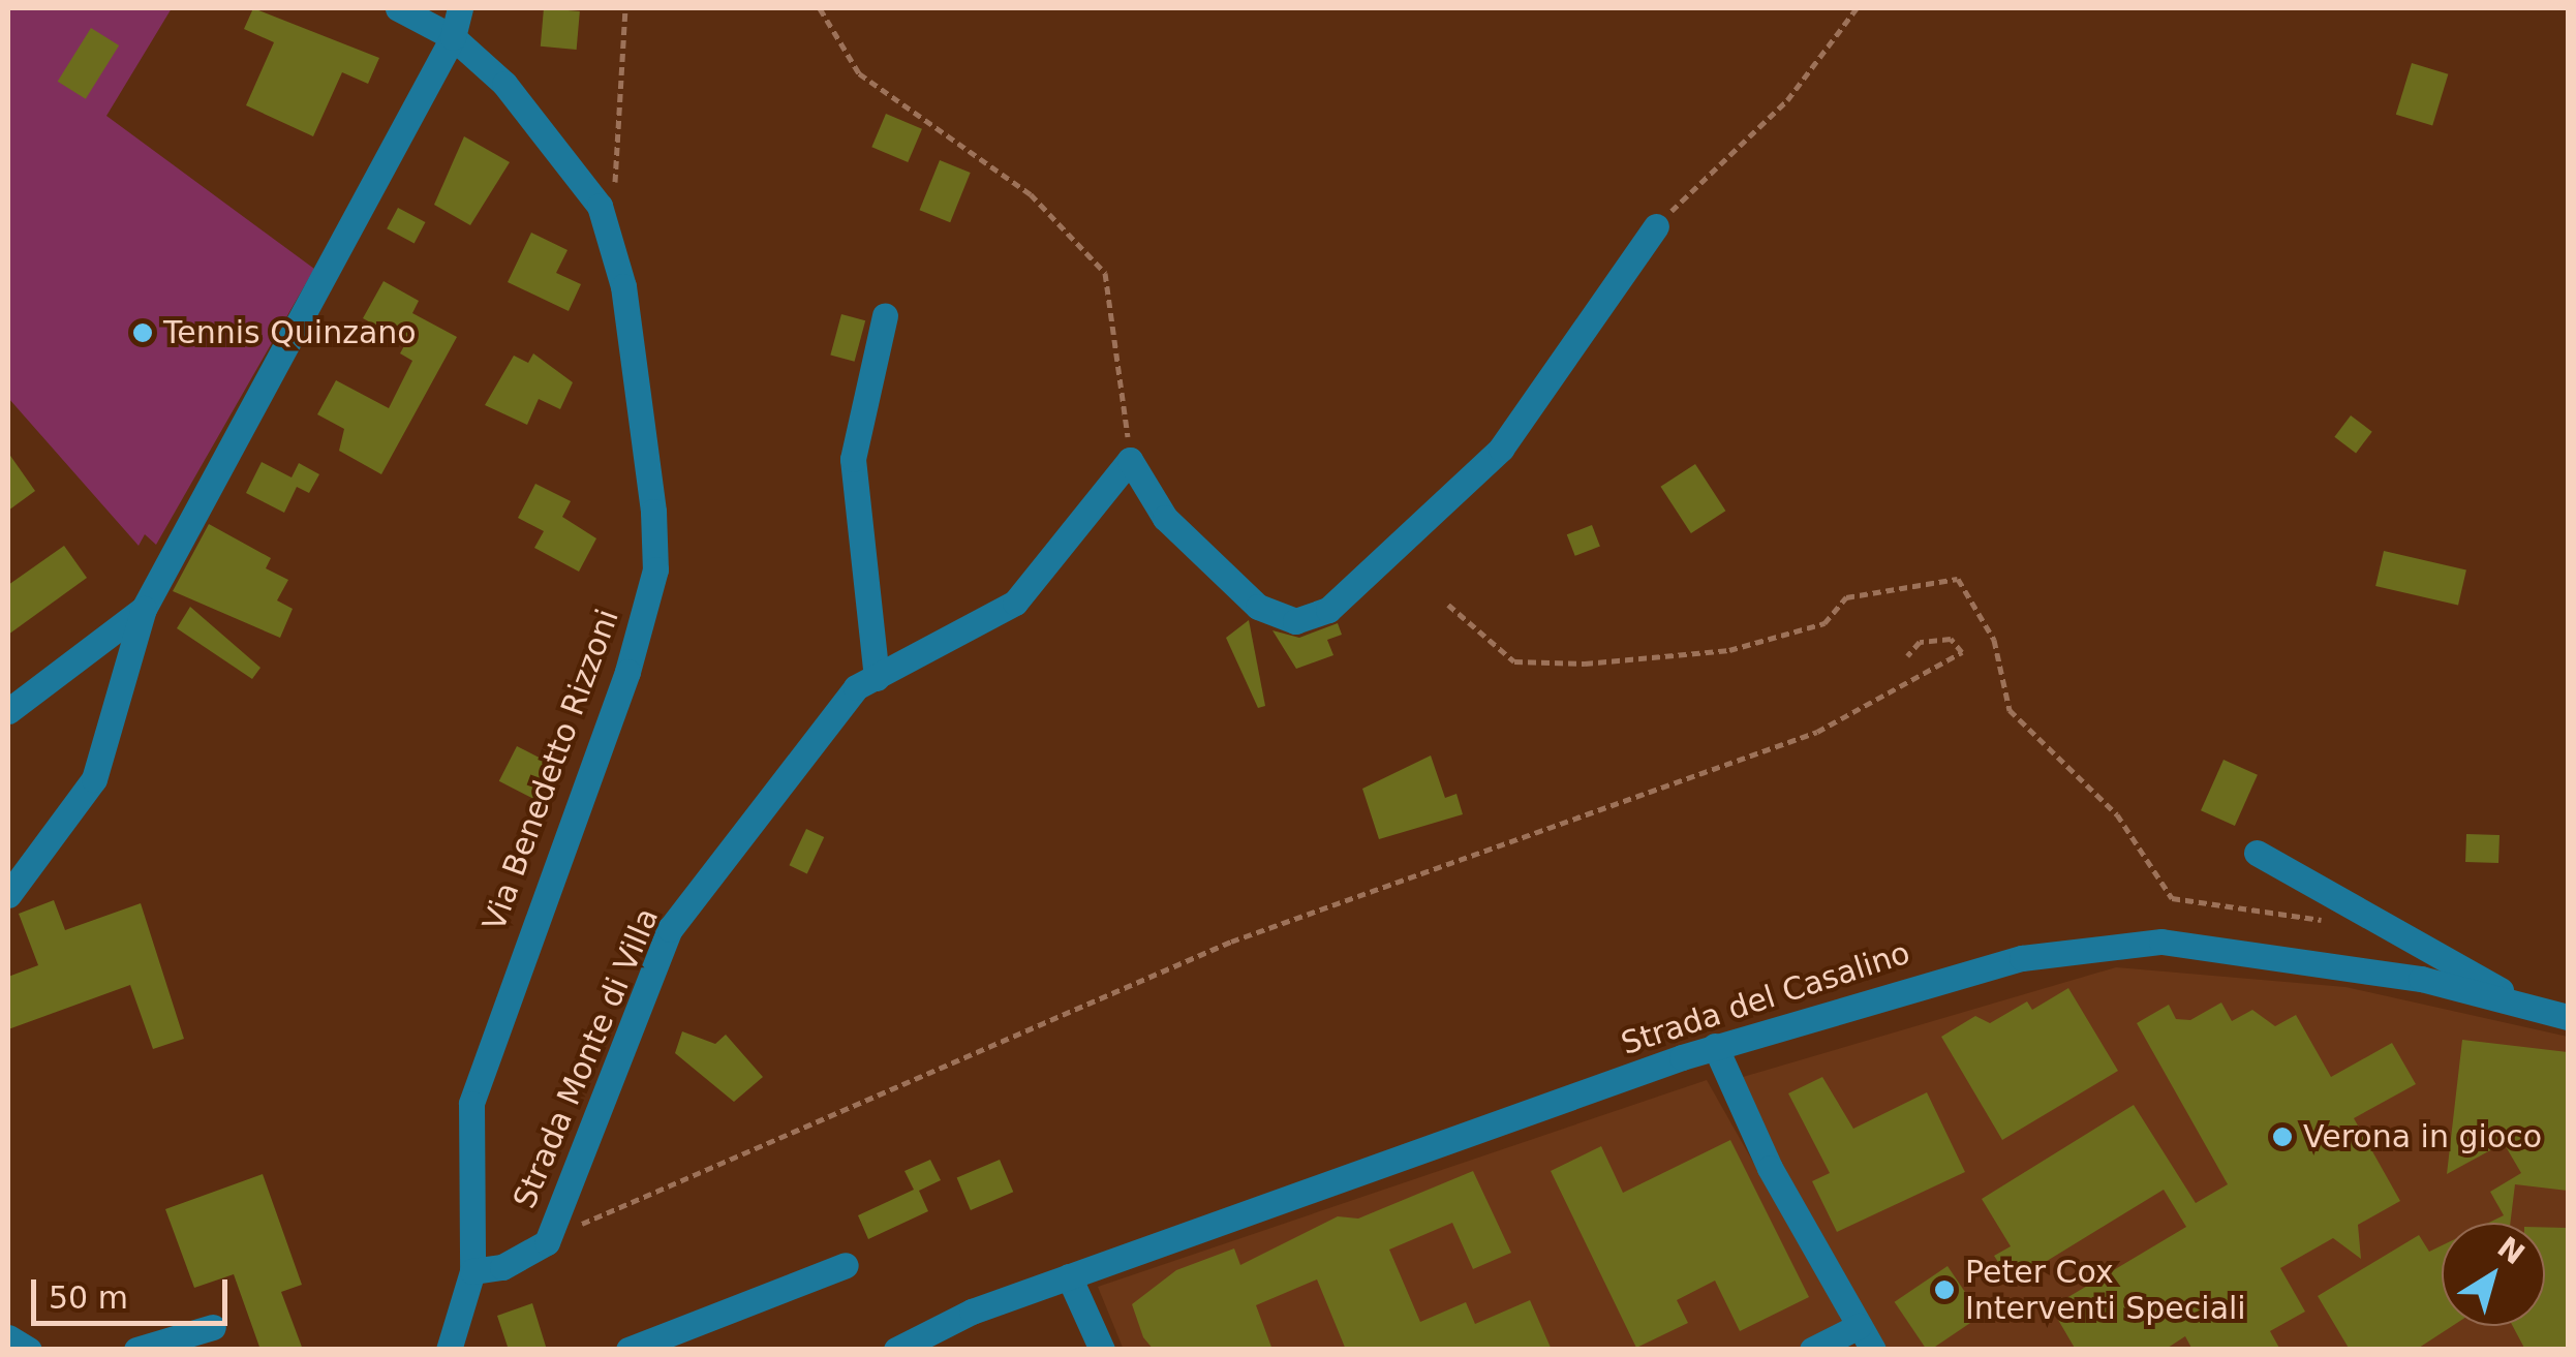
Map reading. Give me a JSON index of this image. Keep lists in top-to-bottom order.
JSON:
{
  "streets": {
    "street": ["Via Benedetto Rizzoni", "Strada del Casalino", "Strada Monte di Villa"]
  },
  "crossings": [
    ["Via Benedetto Rizzoni", "Strada Monte di Villa"]
  ],
  "places": ["Tennis Quinzano", "Verona in gioco", "Peter Cox Interventi Speciali"],
  "scale_bar": "50 m",
  "north": "top right"
}
